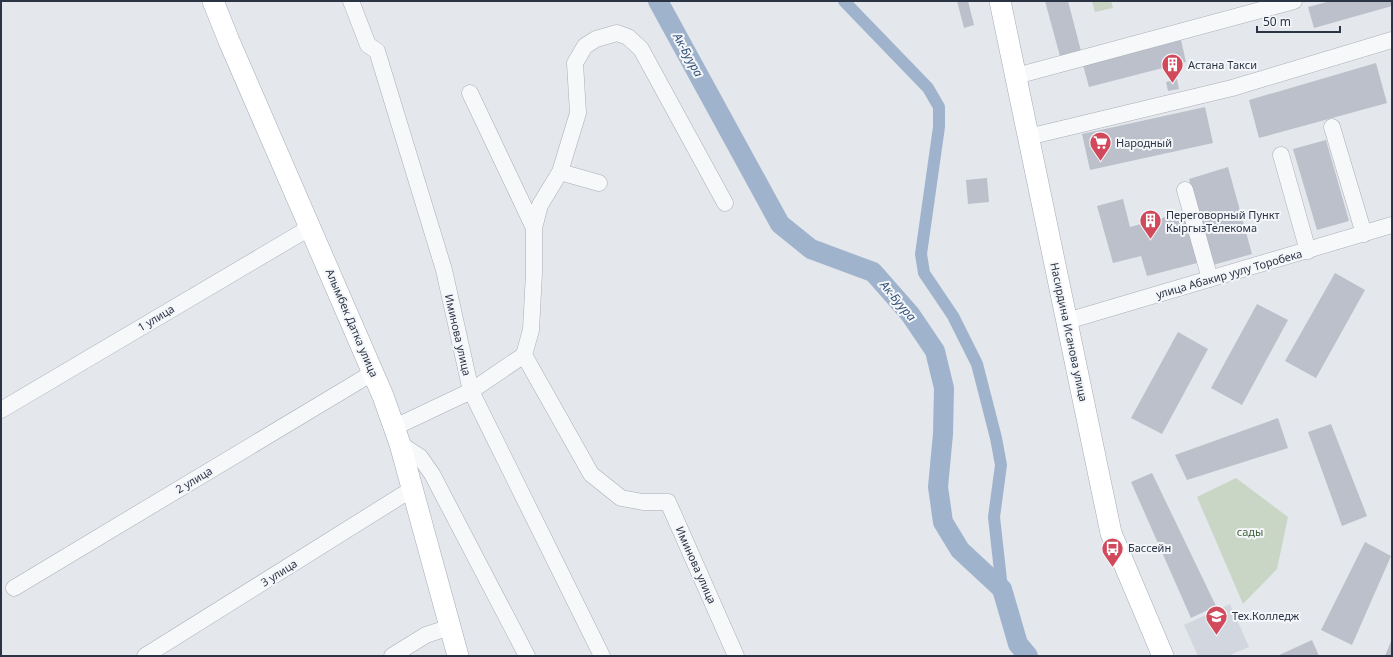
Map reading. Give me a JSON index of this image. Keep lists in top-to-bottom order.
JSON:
{
  "streets": {
    "main road": ["Алымбек Датка улица", "Насирдина Исанова улица"],
    "street": [
      "улица Абакир уулу Торобека",
      "1 улица",
      "Иминова улица",
      "2 улица",
      "3 улица"
    ]
  },
  "crossings": [
    ["улица Абакир уулу Торобека", "Насирдина Исанова улица"],
    ["1 улица", "Алымбек Датка улица"],
    ["Алымбек Датка улица", "2 улица"],
    ["Алымбек Датка улица", "3 улица"]
  ],
  "water": ["Ак-Буура"],
  "parks": ["сады"],
  "places": {
    "building": ["Астана Такси", "Переговорный Пункт КыргызТелекома"],
    "supermarket": ["Народный"],
    "bus stop": ["Бассейн"],
    "school or university": ["Тех.Колледж"]
  },
  "scale_bar": "50 m"
}
